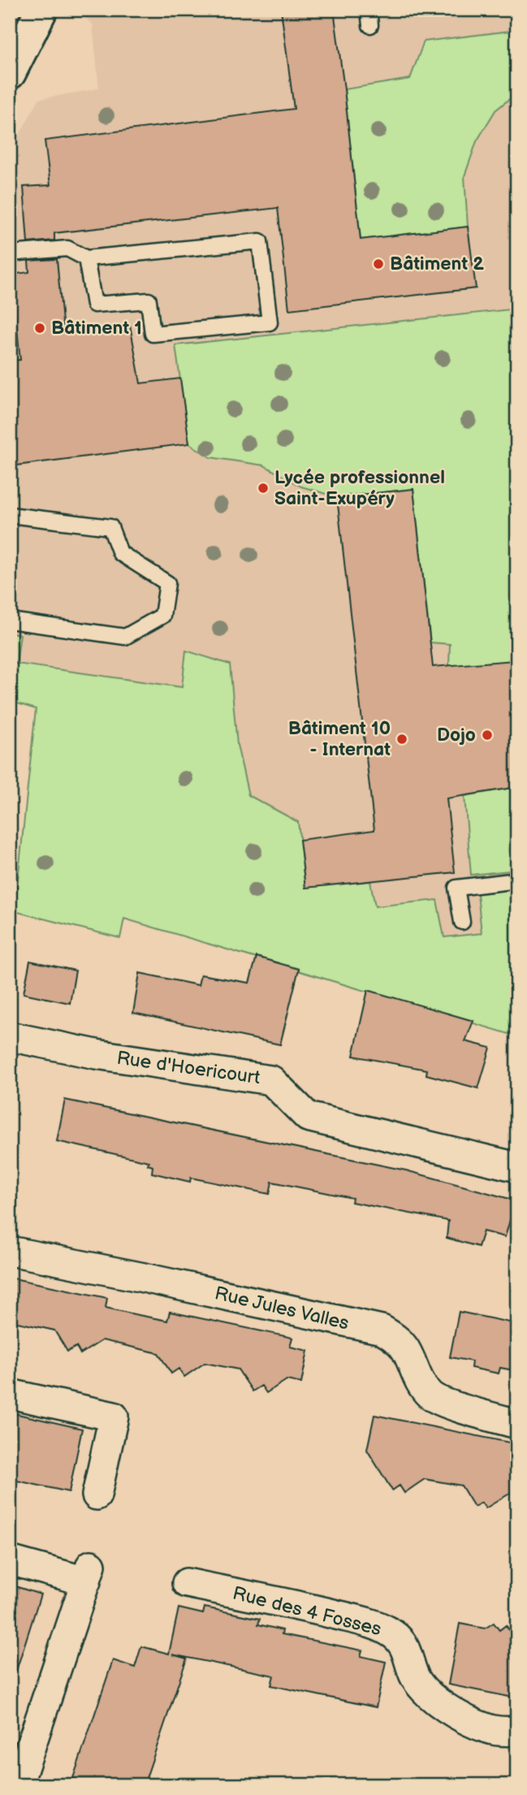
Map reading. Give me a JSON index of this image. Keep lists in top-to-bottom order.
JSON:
{
  "streets": {
    "street": ["Rue d'Hoericourt", "Rue Jules Valles", "Rue des 4 Fosses"]
  },
  "places": [
    "Bâtiment 2",
    "Bâtiment 1",
    "Lycée professionnel Saint-Exupéry",
    "Dojo",
    "Bâtiment 10 - Internat"
  ]
}
